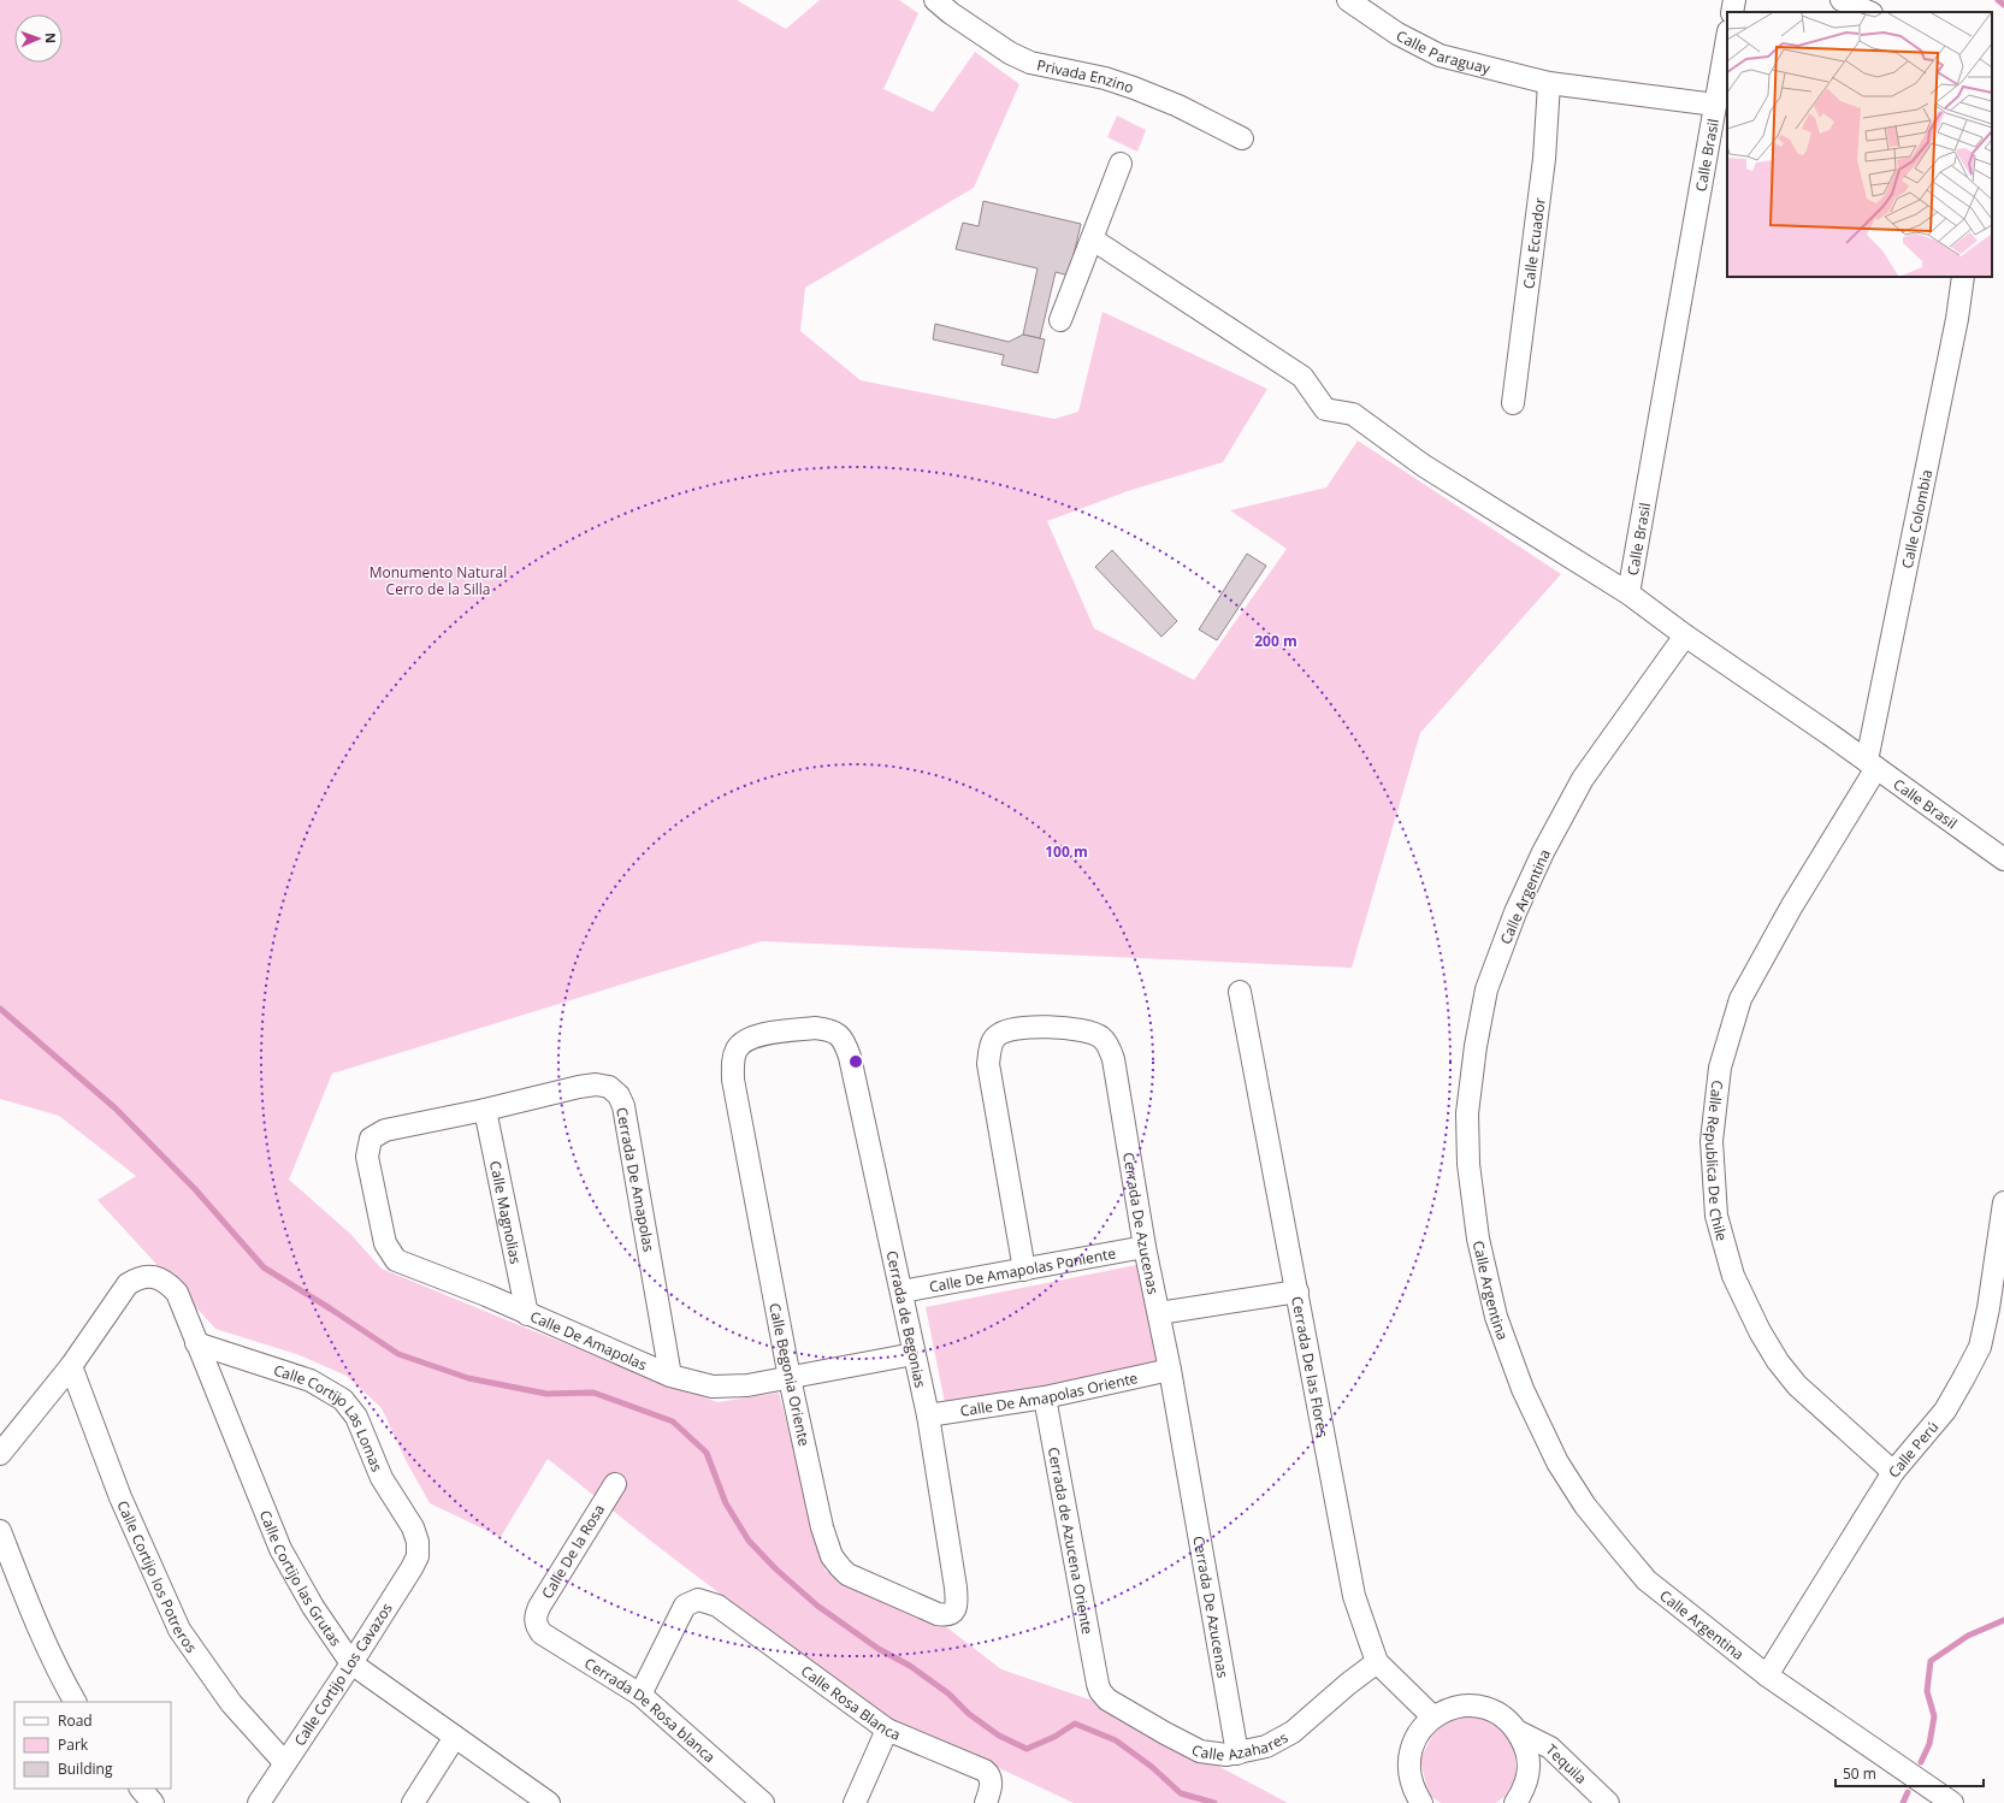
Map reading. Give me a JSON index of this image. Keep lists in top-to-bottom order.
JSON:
{
  "streets": {
    "street": [
      "Calle Paraguay",
      "Privada Enzino",
      "Calle Brasil",
      "Calle Ecuador",
      "Calle Colombia",
      "Calle Argentina",
      "Calle Republica De Chile",
      "Cerrada De Amapolas",
      "Calle Magnolias",
      "Cerrada De Azucenas",
      "Calle De Amapolas Poniente",
      "Cerrada de Begonias",
      "Calle De Amapolas",
      "Cerrada De las Flores",
      "Calle Begonia Oriente",
      "Calle De Amapolas Oriente",
      "Calle Cortijo Las Lomas",
      "Calle Perú",
      "Cerrada de Azucena Oriente",
      "Calle De la Rosa",
      "Calle Cortijo los Potreros",
      "Calle Cortijo las Grutas",
      "Calle Cortijo Los Cavazos",
      "Calle Rosa Blanca",
      "Cerrada De Rosa blanca",
      "Calle Azahares",
      "Tequila"
    ]
  },
  "crossings": [
    ["Calle Paraguay", "Calle Brasil"],
    ["Calle Paraguay", "Calle Ecuador"],
    ["Calle Brasil", "Calle Colombia"],
    ["Calle Brasil", "Calle Argentina"],
    ["Calle Brasil", "Calle Republica De Chile"],
    ["Calle Colombia", "Calle Republica De Chile"],
    ["Calle Argentina", "Calle Perú"],
    ["Calle Republica De Chile", "Calle Perú"],
    ["Cerrada De Amapolas", "Calle Magnolias"],
    ["Cerrada De Amapolas", "Calle De Amapolas"],
    ["Calle Magnolias", "Calle De Amapolas"],
    ["Cerrada De Azucenas", "Calle De Amapolas Poniente"],
    ["Cerrada De Azucenas", "Calle De Amapolas Oriente"],
    ["Cerrada De Azucenas", "Calle Azahares"],
    ["Calle De Amapolas Poniente", "Cerrada de Begonias"],
    ["Cerrada de Begonias", "Calle De Amapolas"],
    ["Cerrada de Begonias", "Calle Begonia Oriente"],
    ["Cerrada de Begonias", "Calle De Amapolas Oriente"],
    ["Calle De Amapolas", "Calle Begonia Oriente"],
    ["Cerrada De las Flores", "Calle Azahares"],
    ["Calle De Amapolas Oriente", "Cerrada de Azucena Oriente"],
    ["Calle Cortijo Las Lomas", "Calle Cortijo las Grutas"],
    ["Calle Cortijo Las Lomas", "Calle Cortijo Los Cavazos"],
    ["Cerrada de Azucena Oriente", "Calle Azahares"],
    ["Calle De la Rosa", "Cerrada De Rosa blanca"],
    ["Calle Cortijo los Potreros", "Calle Cortijo las Grutas"],
    ["Calle Cortijo los Potreros", "Calle Cortijo Los Cavazos"],
    ["Calle Cortijo las Grutas", "Calle Cortijo Los Cavazos"],
    ["Calle Rosa Blanca", "Cerrada De Rosa blanca"]
  ],
  "parks": ["Monumento Natural Cerro de la Silla"],
  "legend": ["Road", "Park", "Building"],
  "scale_bar": "50 m",
  "north": "right",
  "rings": ["200 m", "100 m"]
}
